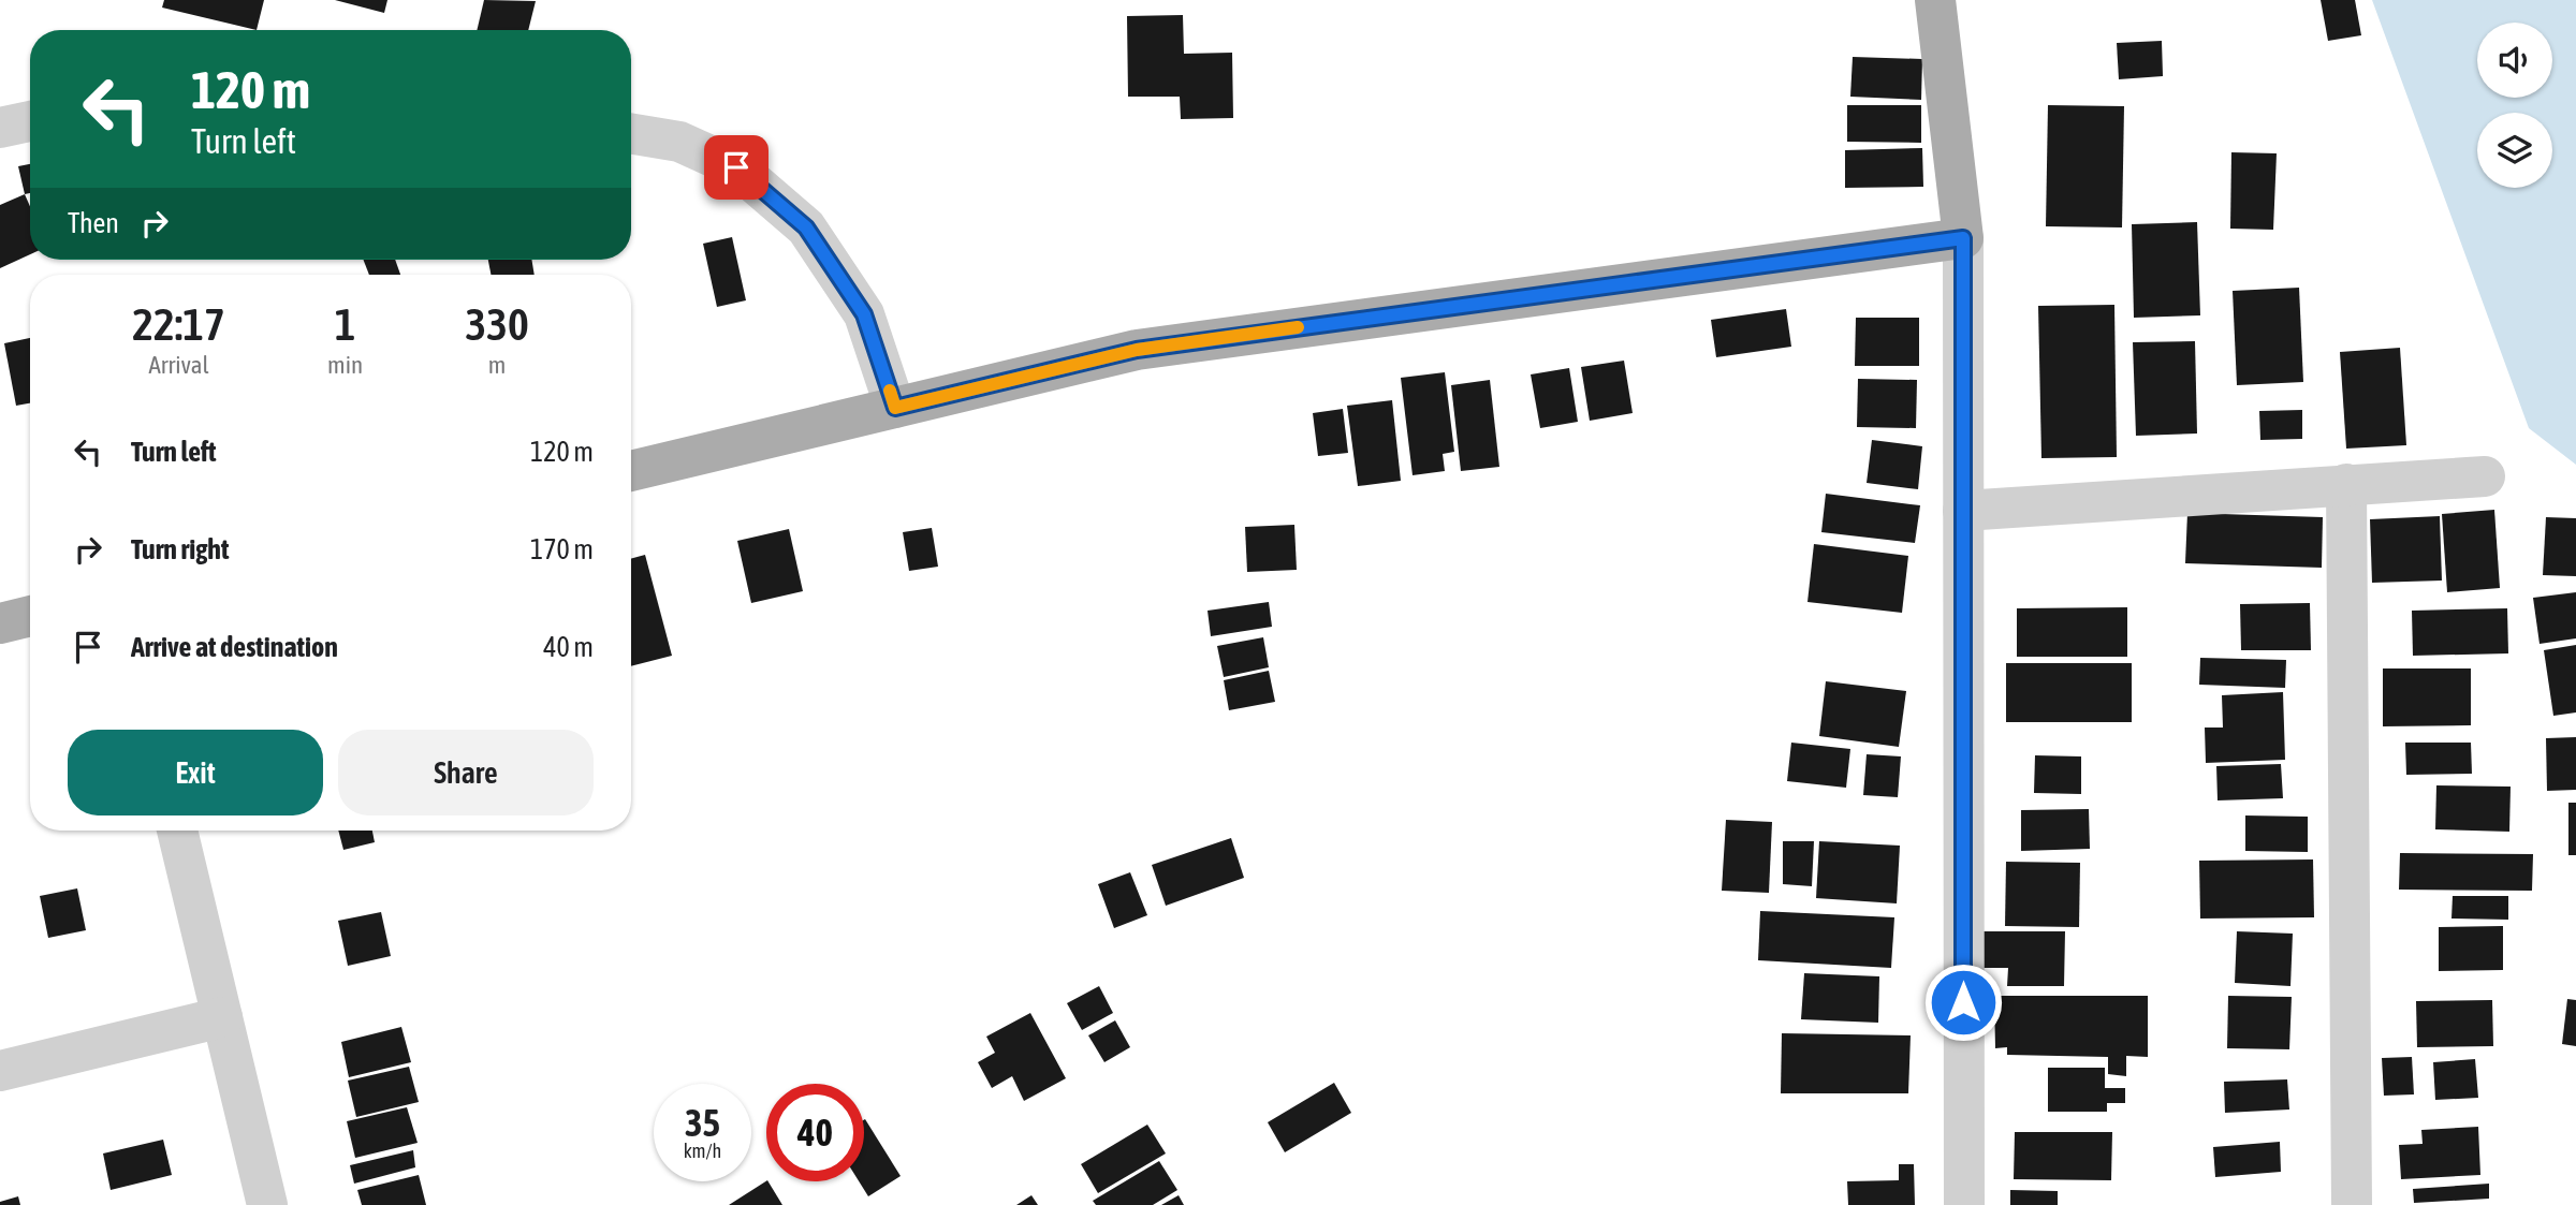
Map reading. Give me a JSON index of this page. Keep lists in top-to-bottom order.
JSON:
{
  "page": {
    "turn": ["120 m", "Turn left"],
    "then": "Then",
    "eta": [
      "22:17",
      "Arrival",
      "1",
      "min",
      "330",
      "m"
    ],
    "list": [
      {
        "name": "Turn left",
        "value": "120 m"
      },
      {
        "name": "Turn right",
        "value": "170 m"
      },
      {
        "name": "Arrive at destination",
        "value": "40 m"
      }
    ],
    "buttons": ["Exit", "Share"],
    "speed": "35 km/h",
    "limit": "40"
  }
}
